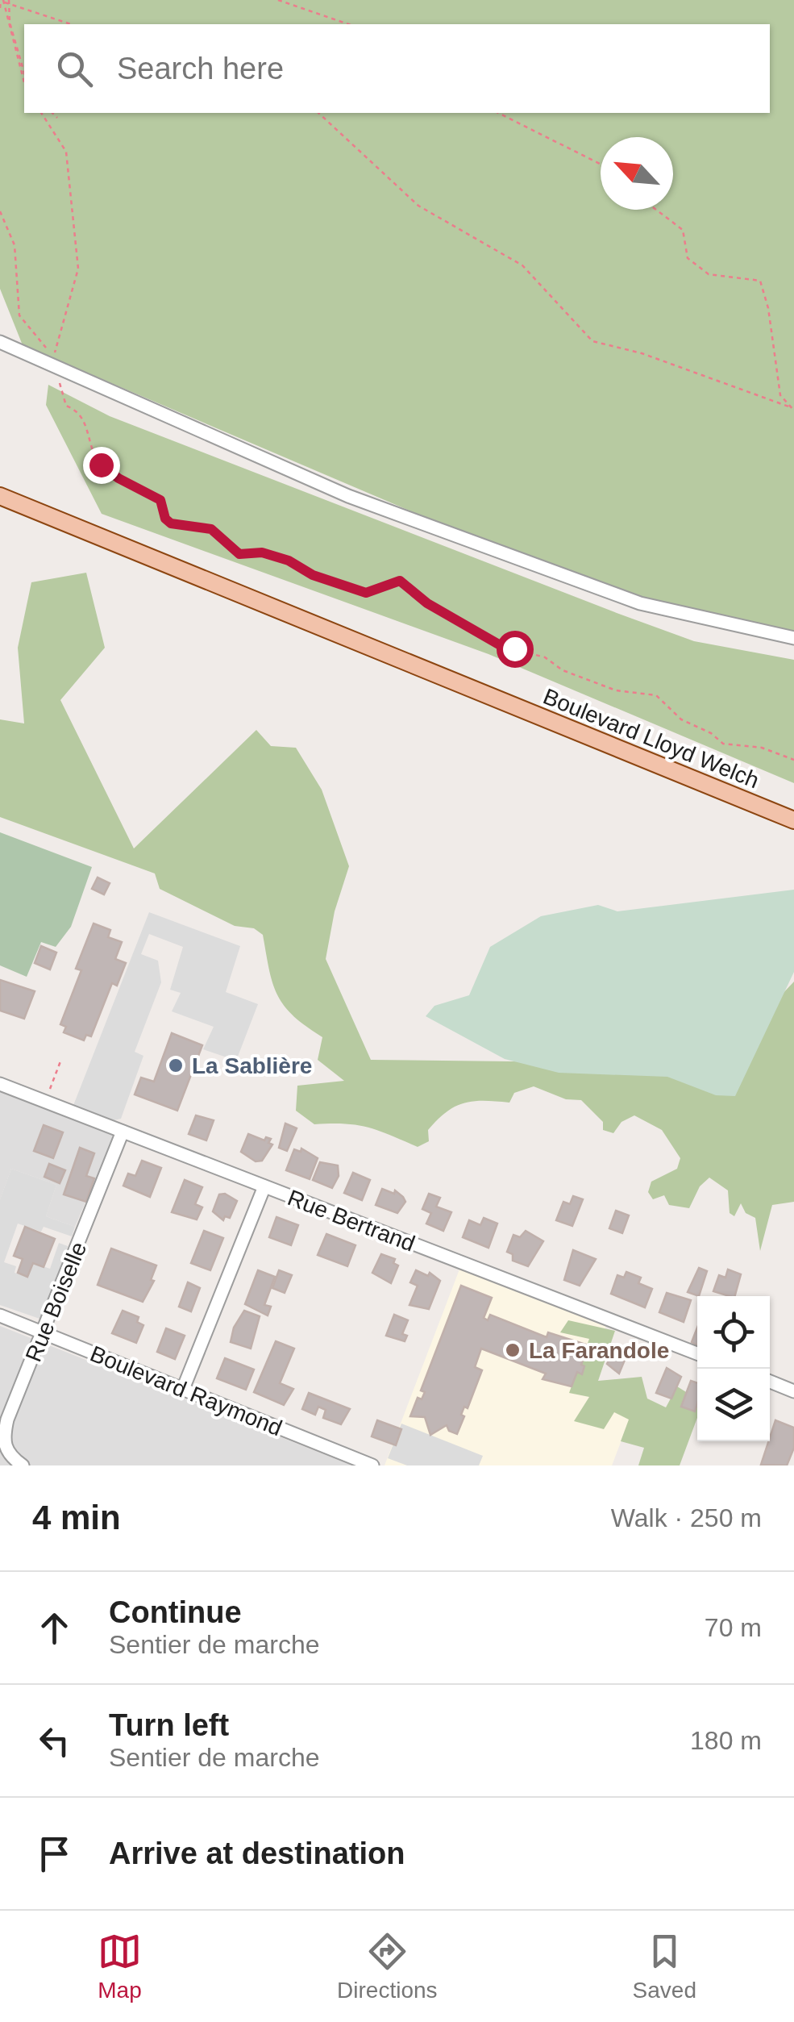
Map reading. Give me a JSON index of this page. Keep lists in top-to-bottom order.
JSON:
{
  "streets": {
    "main road": ["Boulevard Lloyd Welch"],
    "street": ["Rue Bertrand", "Rue Boiselle", "Boulevard Raymond"]
  },
  "crossings": [
    ["Rue Bertrand", "Rue Boiselle"],
    ["Rue Boiselle", "Boulevard Raymond"]
  ],
  "places": ["La Sablière", "La Farandole"],
  "north": "top left",
  "page": {
    "search": "Search here",
    "heading": ["4 min", "Walk · 250 m"],
    "list": [
      ["Continue", "Sentier de marche", "70 m"],
      ["Turn left", "Sentier de marche", "180 m"],
      "Arrive at destination"
    ],
    "nav": ["Map", "Directions", "Saved"]
  }
}
